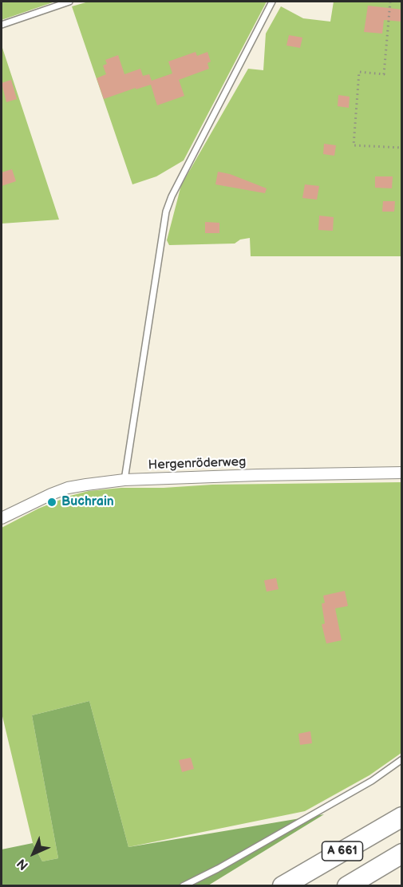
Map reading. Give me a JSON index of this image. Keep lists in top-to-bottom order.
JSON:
{
  "streets": {
    "highway": ["A 661"],
    "street": ["Hergenröderweg"]
  },
  "places": ["Buchrain"],
  "north": "bottom left"
}
